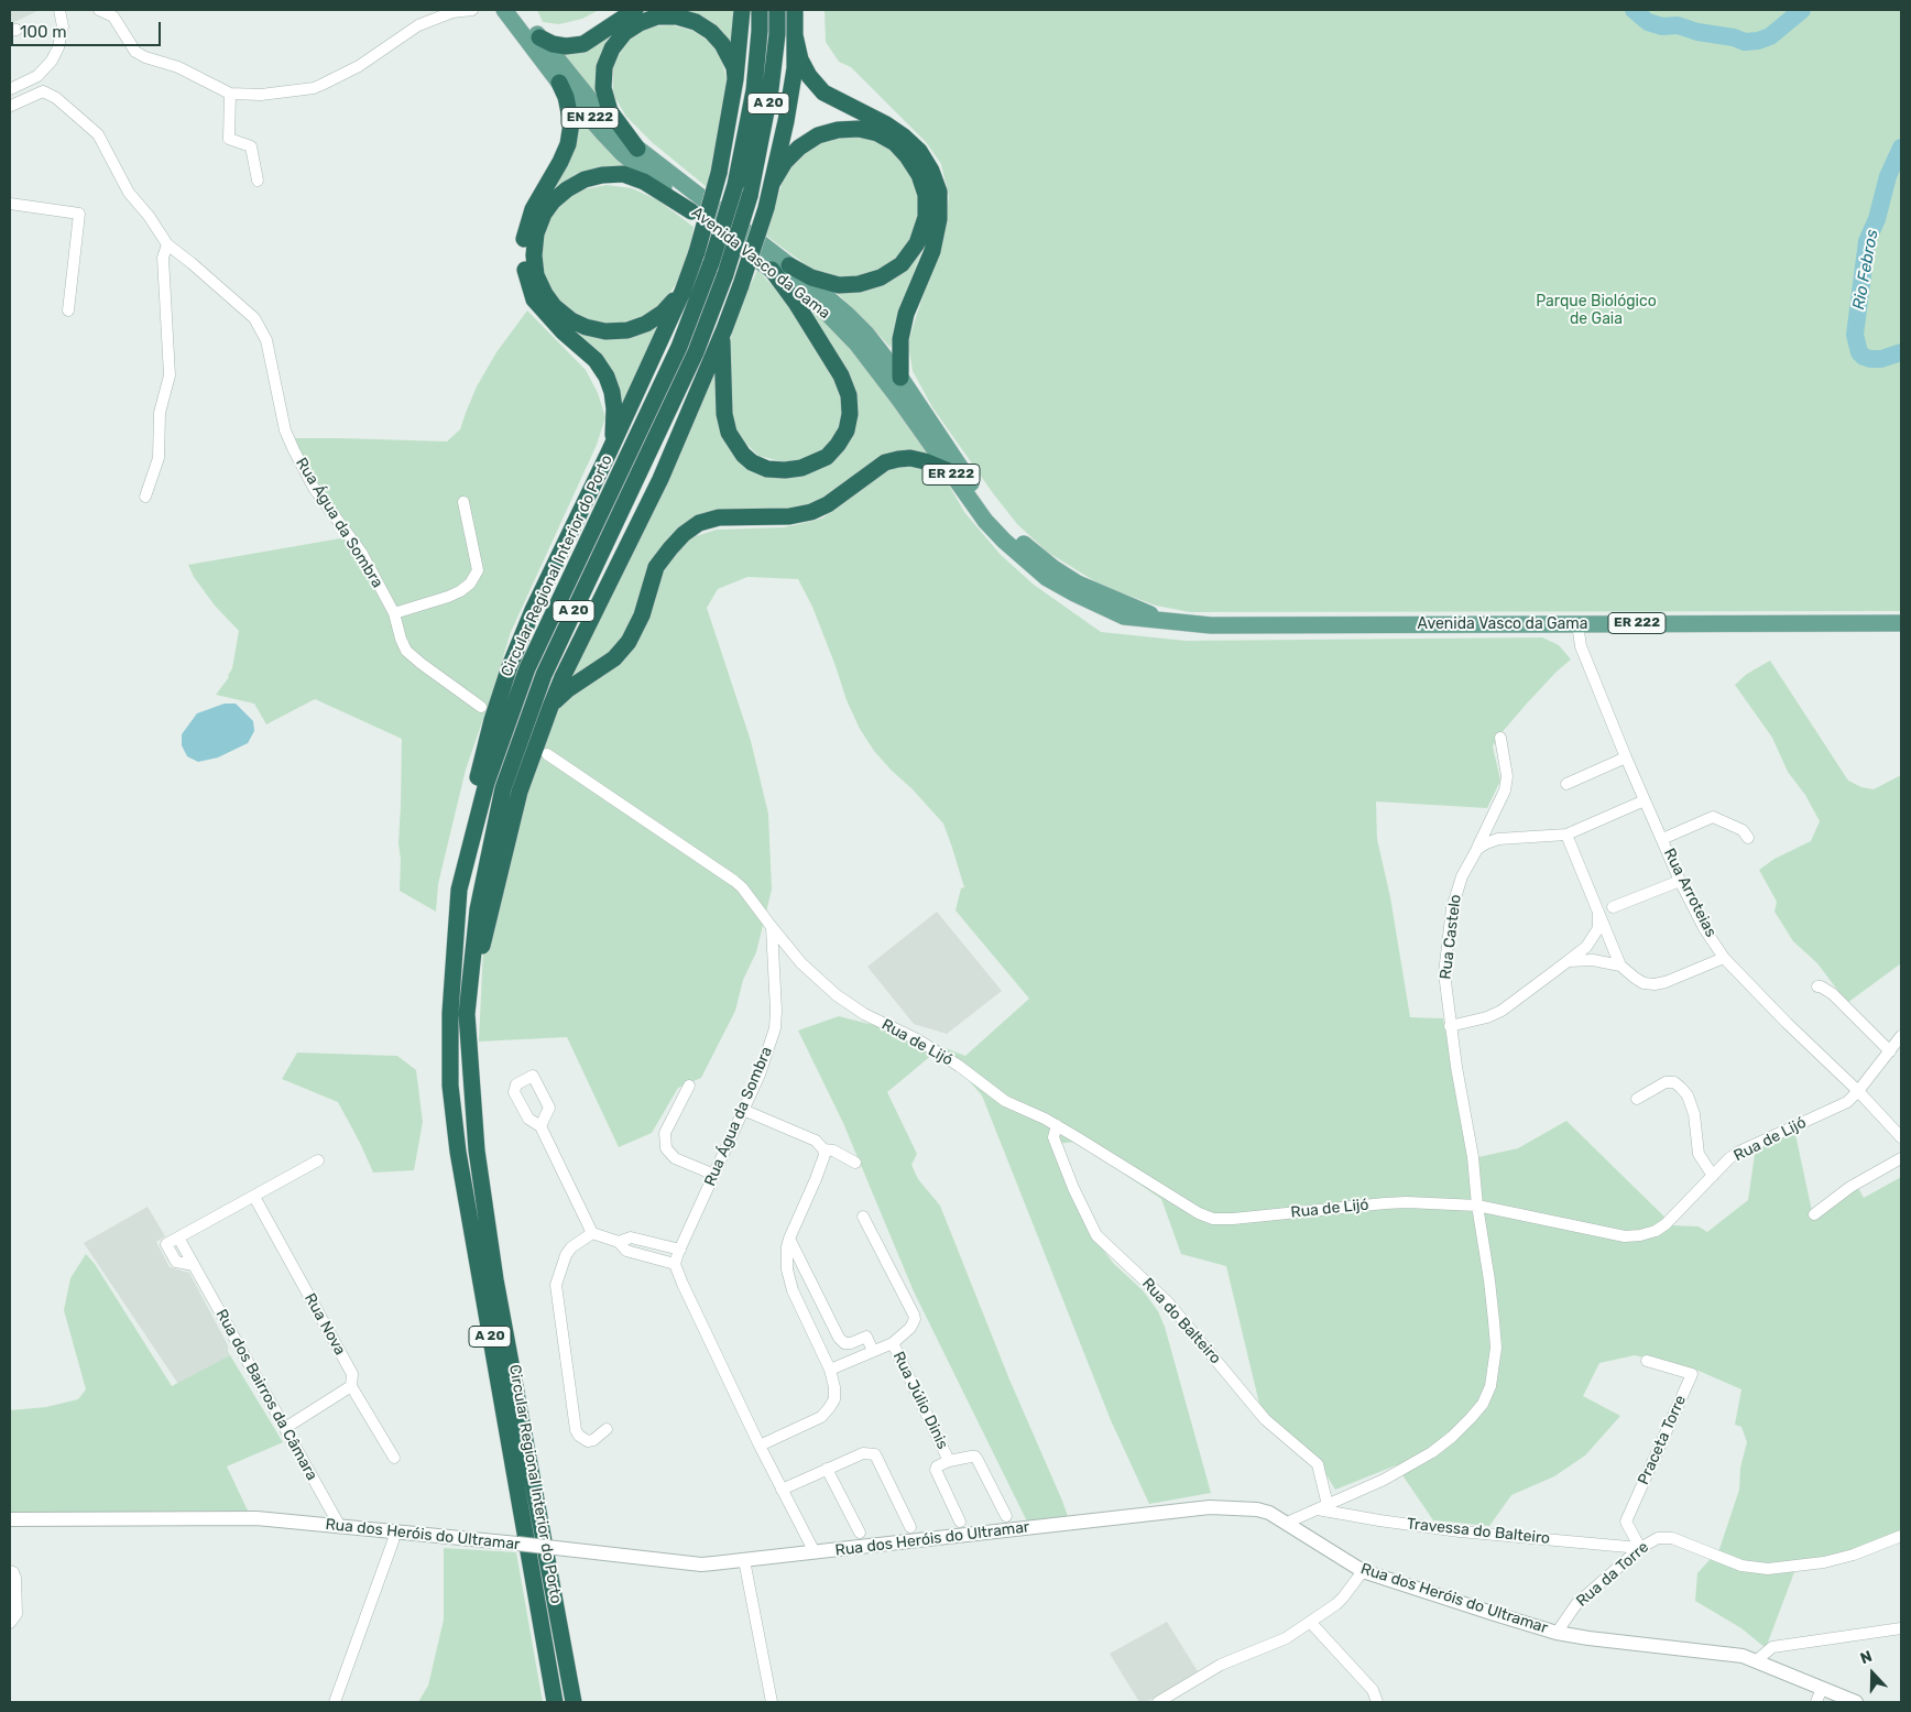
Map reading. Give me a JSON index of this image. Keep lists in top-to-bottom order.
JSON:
{
  "streets": {
    "highway": ["A 20", "Circular Regional Interior do Porto"],
    "main road": ["EN 222", "Avenida Vasco da Gama", "ER 222"],
    "street": [
      "Rua Água da Sombra",
      "Rua Arroteias",
      "Rua Castelo",
      "Rua de Lijó",
      "Rua do Balteiro",
      "Rua Nova",
      "Rua dos Bairros da Câmara",
      "Rua Júlio Dinis",
      "Praceta Torre",
      "Travessa do Balteiro",
      "Rua dos Heróis do Ultramar",
      "Rua da Torre"
    ]
  },
  "crossings": [
    ["Avenida Vasco da Gama", "Rua Arroteias"],
    ["Rua Água da Sombra", "Rua de Lijó"],
    ["Rua Arroteias", "Rua de Lijó"],
    ["Rua Castelo", "Rua de Lijó"],
    ["Rua Castelo", "Rua do Balteiro"],
    ["Rua Castelo", "Travessa do Balteiro"],
    ["Rua Castelo", "Rua dos Heróis do Ultramar"],
    ["Rua de Lijó", "Rua do Balteiro"],
    ["Rua do Balteiro", "Travessa do Balteiro"],
    ["Rua Nova", "Rua dos Bairros da Câmara"],
    ["Rua dos Bairros da Câmara", "Rua dos Heróis do Ultramar"],
    ["Praceta Torre", "Travessa do Balteiro"],
    ["Praceta Torre", "Rua da Torre"],
    ["Travessa do Balteiro", "Rua da Torre"],
    ["Rua dos Heróis do Ultramar", "Rua da Torre"]
  ],
  "water": ["Rio Febros"],
  "parks": ["Parque Biológico de Gaia"],
  "scale_bar": "100 m",
  "north": "top"
}
